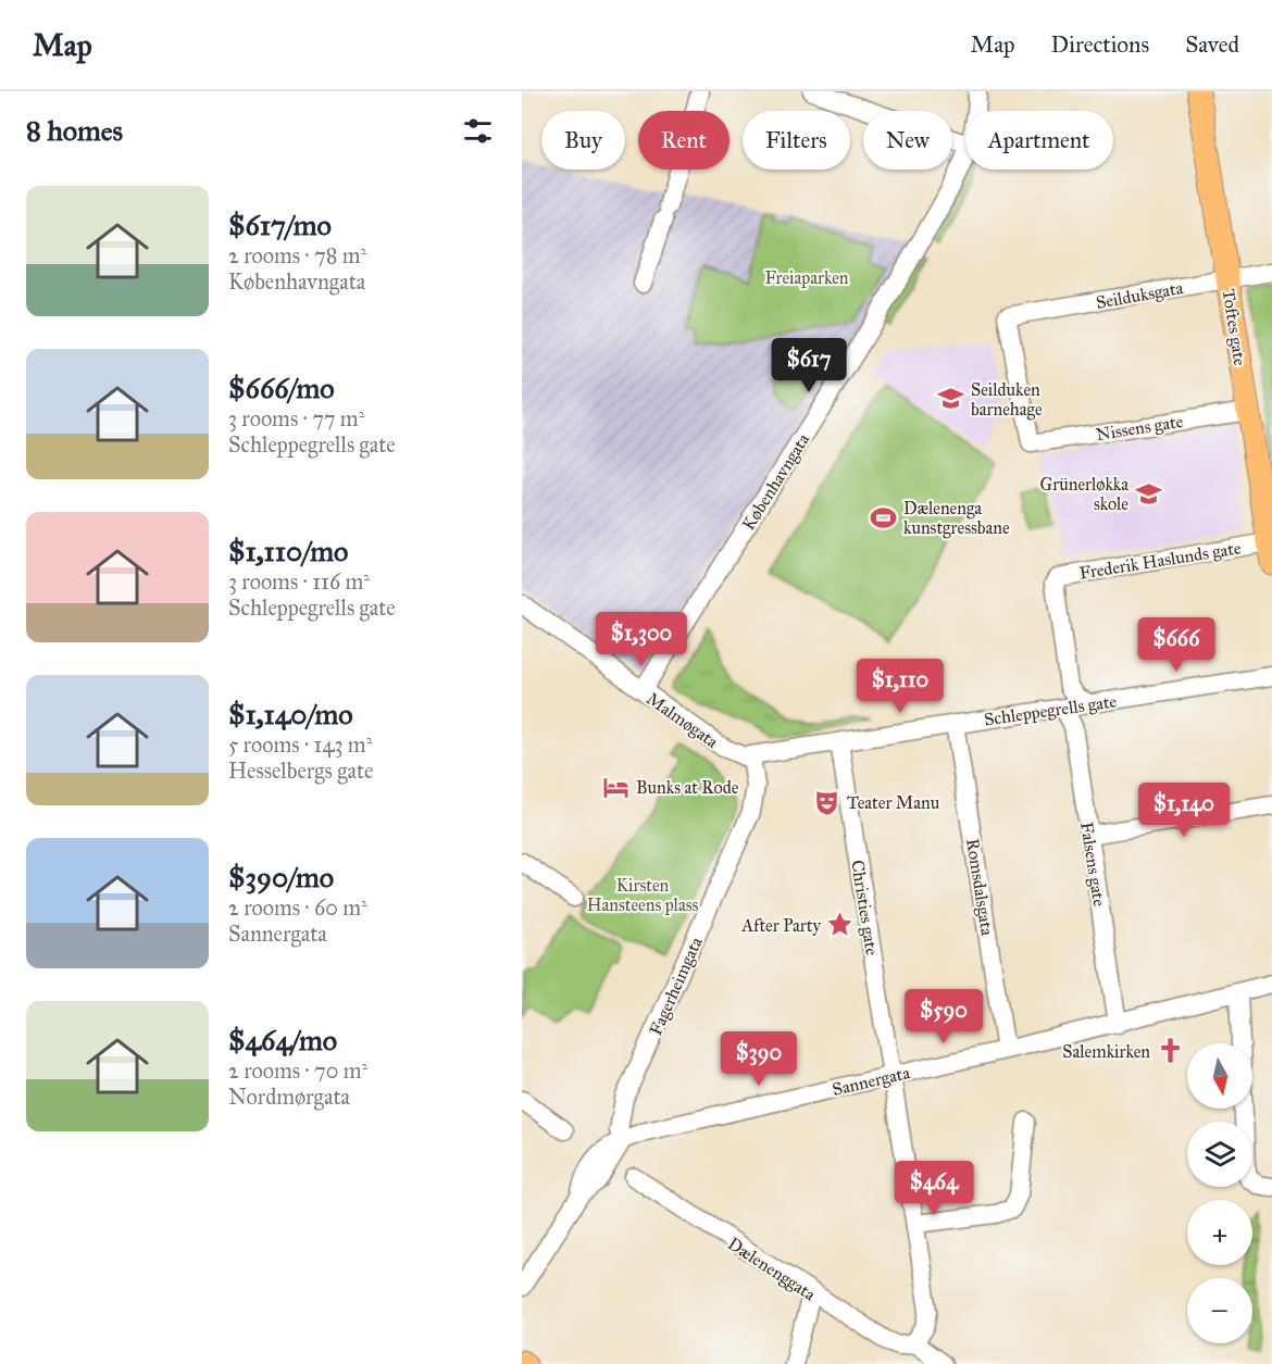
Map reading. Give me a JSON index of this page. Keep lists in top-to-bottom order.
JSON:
{
  "streets": {
    "main road": ["Toftes gate"],
    "street": [
      "Seilduksgata",
      "Nissens gate",
      "Københavngata",
      "Frederik Haslunds gate",
      "Schleppegrells gate",
      "Malmøgata",
      "Falsens gate",
      "Romsdalsgata",
      "Christies gate",
      "Fagerheimgata",
      "Sannergata",
      "Dælenenggata"
    ]
  },
  "crossings": [
    ["Seilduksgata", "Toftes gate"],
    ["Seilduksgata", "Nissens gate"],
    ["Toftes gate", "Nissens gate"],
    ["Toftes gate", "Frederik Haslunds gate"],
    ["Københavngata", "Malmøgata"],
    ["Frederik Haslunds gate", "Schleppegrells gate"],
    ["Schleppegrells gate", "Malmøgata"],
    ["Schleppegrells gate", "Falsens gate"],
    ["Schleppegrells gate", "Romsdalsgata"],
    ["Schleppegrells gate", "Christies gate"],
    ["Schleppegrells gate", "Fagerheimgata"],
    ["Malmøgata", "Fagerheimgata"],
    ["Falsens gate", "Sannergata"],
    ["Romsdalsgata", "Sannergata"],
    ["Christies gate", "Sannergata"],
    ["Christies gate", "Dælenenggata"],
    ["Fagerheimgata", "Sannergata"]
  ],
  "parks": ["Freiaparken", "Kirsten Hansteens plass"],
  "places": {
    "school or university": ["Seilduken barnehage", "Grünerløkka skole"],
    "sports": ["Dælenenga kunstgressbane"],
    "hotel": ["Bunks at Rode"],
    "theatre": ["Teater Manu"],
    "place": ["After Party"],
    "church": ["Salemkirken"]
  },
  "north": "bottom",
  "page": {
    "header": "Map",
    "nav": ["Map", "Directions", "Saved"],
    "heading": "8 homes",
    "chip": [
      "Buy",
      "Rent",
      "Filters",
      "New",
      "Apartment"
    ],
    "list": [
      {
        "name": "$617/mo",
        "note": "2 rooms · 78 m² · Københavngata"
      },
      {
        "name": "$666/mo",
        "note": "3 rooms · 77 m² · Schleppegrells gate"
      },
      {
        "name": "$1,110/mo",
        "note": "3 rooms · 116 m² · Schleppegrells gate"
      },
      {
        "name": "$1,140/mo",
        "note": "5 rooms · 143 m² · Hesselbergs gate"
      },
      {
        "name": "$390/mo",
        "note": "2 rooms · 60 m² · Sannergata"
      },
      {
        "name": "$464/mo",
        "note": "2 rooms · 70 m² · Nordmørgata"
      }
    ],
    "price": [
      "$617",
      "$1,300",
      "$666",
      "$1,110",
      "$1,140",
      "$590",
      "$390",
      "$464"
    ],
    "map_buttons": ["+", "−"]
  }
}
